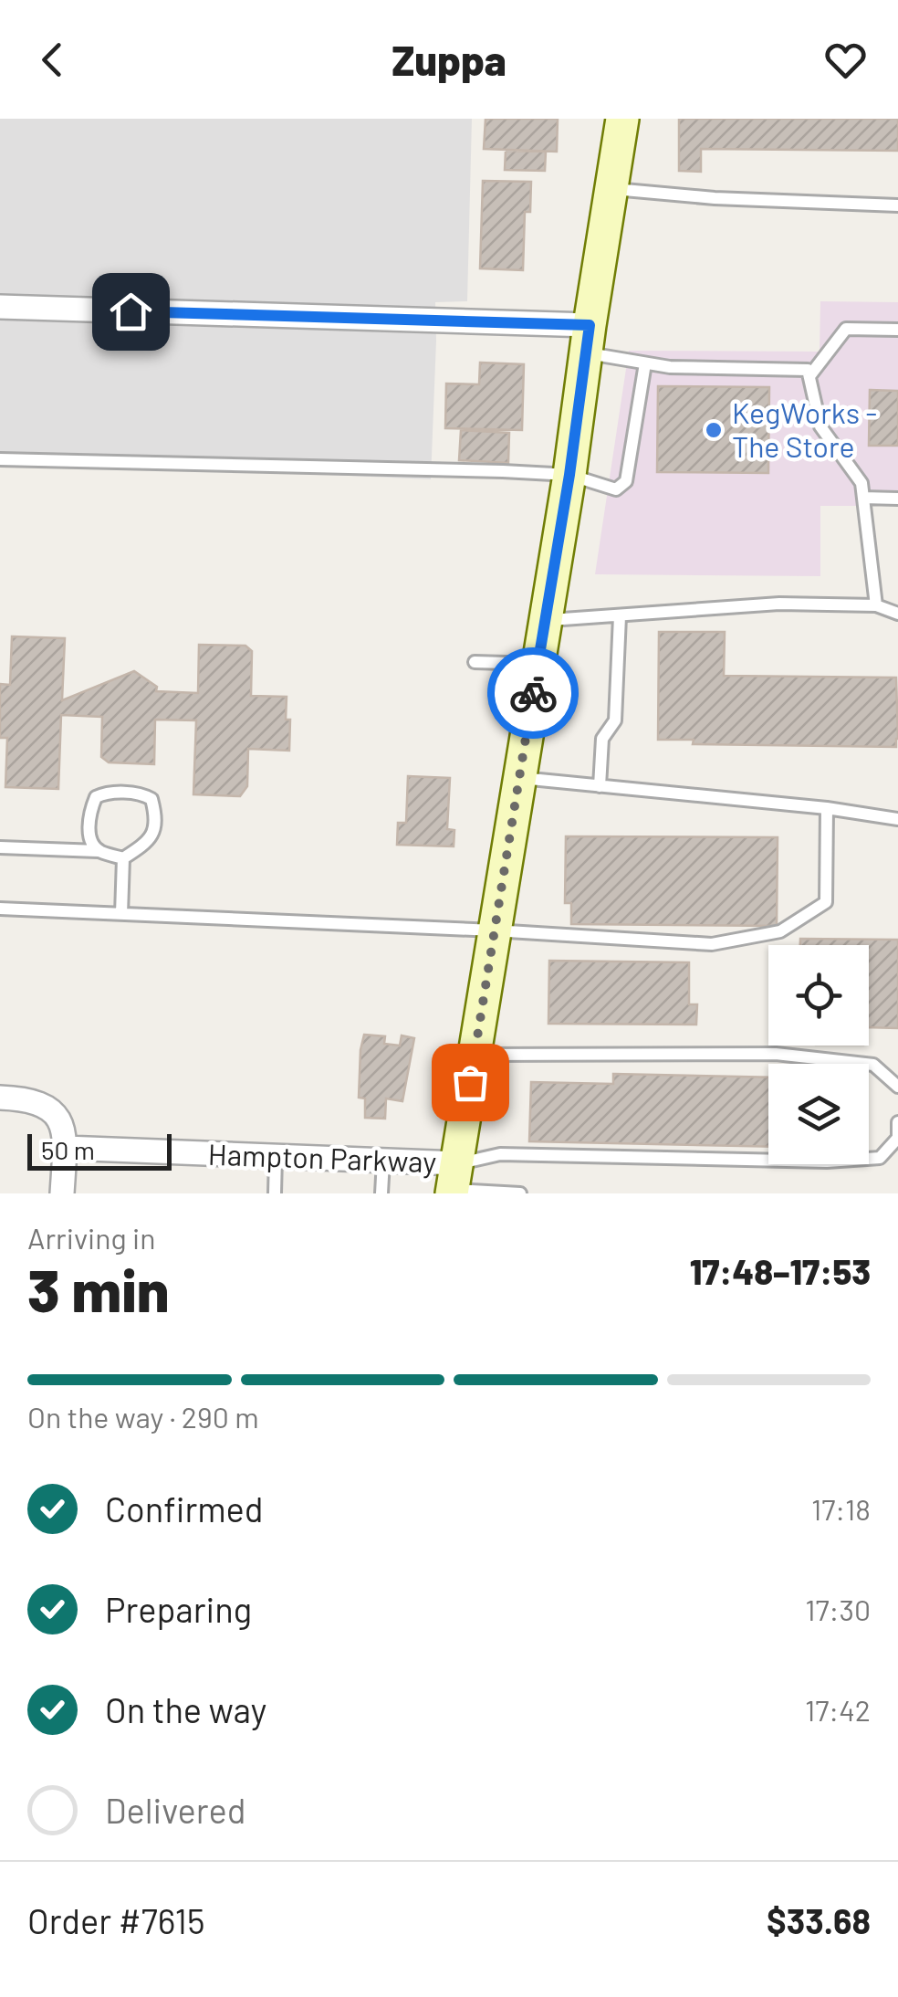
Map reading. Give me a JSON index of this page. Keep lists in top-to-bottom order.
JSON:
{
  "streets": {
    "street": ["Hampton Parkway"]
  },
  "places": ["KegWorks - The Store"],
  "scale_bar": "50 m",
  "page": {
    "header": "Zuppa",
    "scale": "50 m",
    "heading": ["3 min", "Arriving in", "17:48–17:53"],
    "panel": ["Order #7615", "$33.68"],
    "bar": "On the way · 290 m",
    "list": [
      ["Confirmed", "17:18"],
      ["Preparing", "17:30"],
      ["On the way", "17:42"],
      "Delivered"
    ]
  }
}
